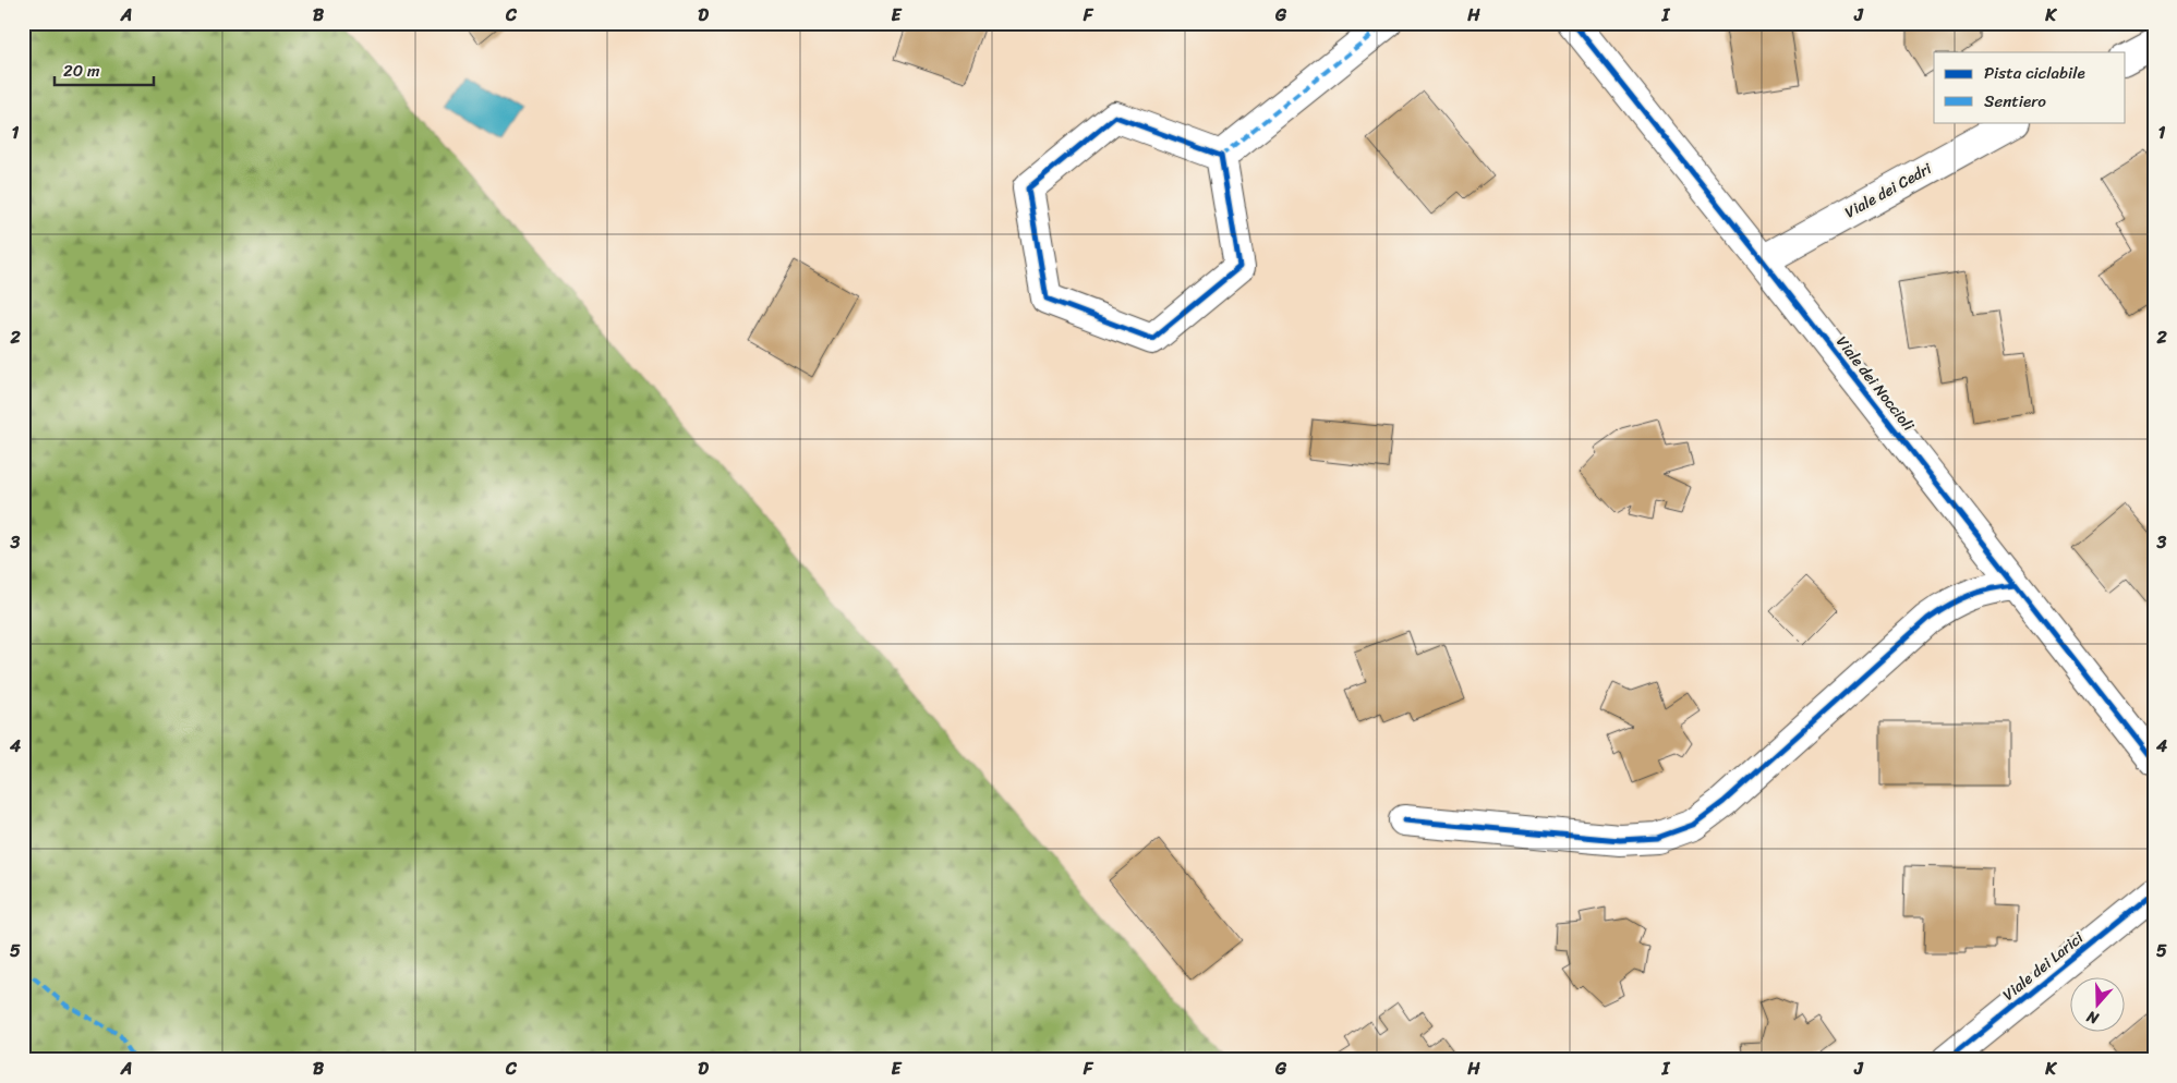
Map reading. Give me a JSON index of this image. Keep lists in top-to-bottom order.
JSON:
{
  "streets": {
    "street": ["Viale dei Cedri", "Viale dei Noccioli", "Viale dei Larici"]
  },
  "crossings": [
    ["Viale dei Cedri", "Viale dei Noccioli"]
  ],
  "legend": ["Pista ciclabile", "Sentiero"],
  "scale_bar": "20 m",
  "north": "bottom",
  "grid": {
    "columns": [
      "A",
      "B",
      "C",
      "D",
      "E",
      "F",
      "G",
      "H",
      "I",
      "J",
      "K"
    ],
    "rows": [
      "1",
      "2",
      "3",
      "4",
      "5"
    ]
  }
}
